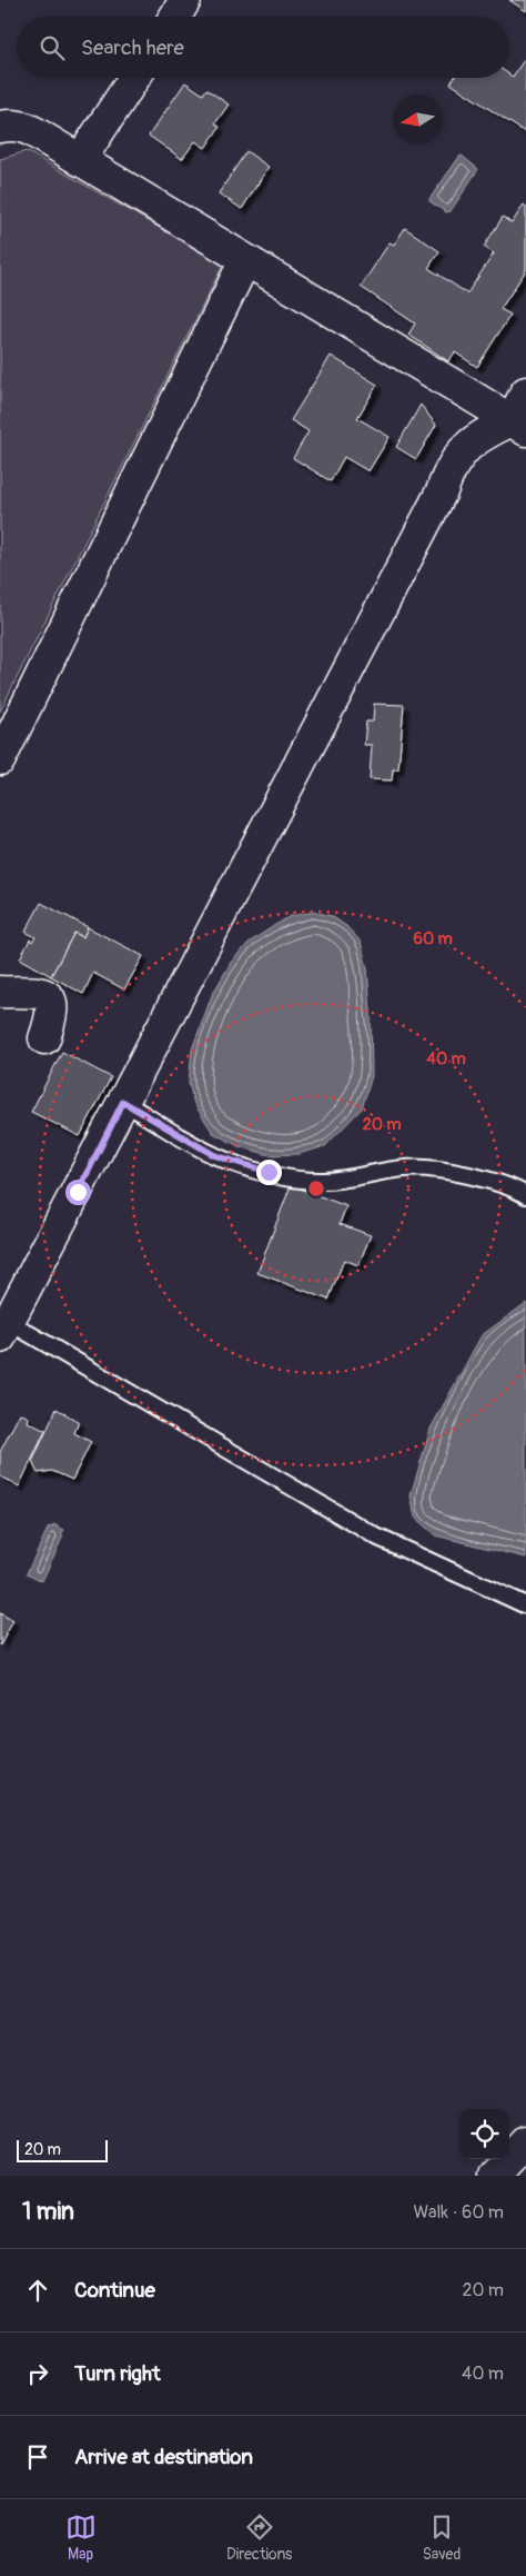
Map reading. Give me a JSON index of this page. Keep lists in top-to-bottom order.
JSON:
{
  "scale_bar": "20 m",
  "north": "left",
  "page": {
    "search": "Search here",
    "scale": "20 m",
    "heading": ["1 min", "Walk · 60 m"],
    "list": [
      ["Continue", "20 m"],
      ["Turn right", "40 m"],
      "Arrive at destination"
    ],
    "nav": ["Map", "Directions", "Saved"]
  },
  "rings": ["60 m", "40 m", "20 m"]
}
